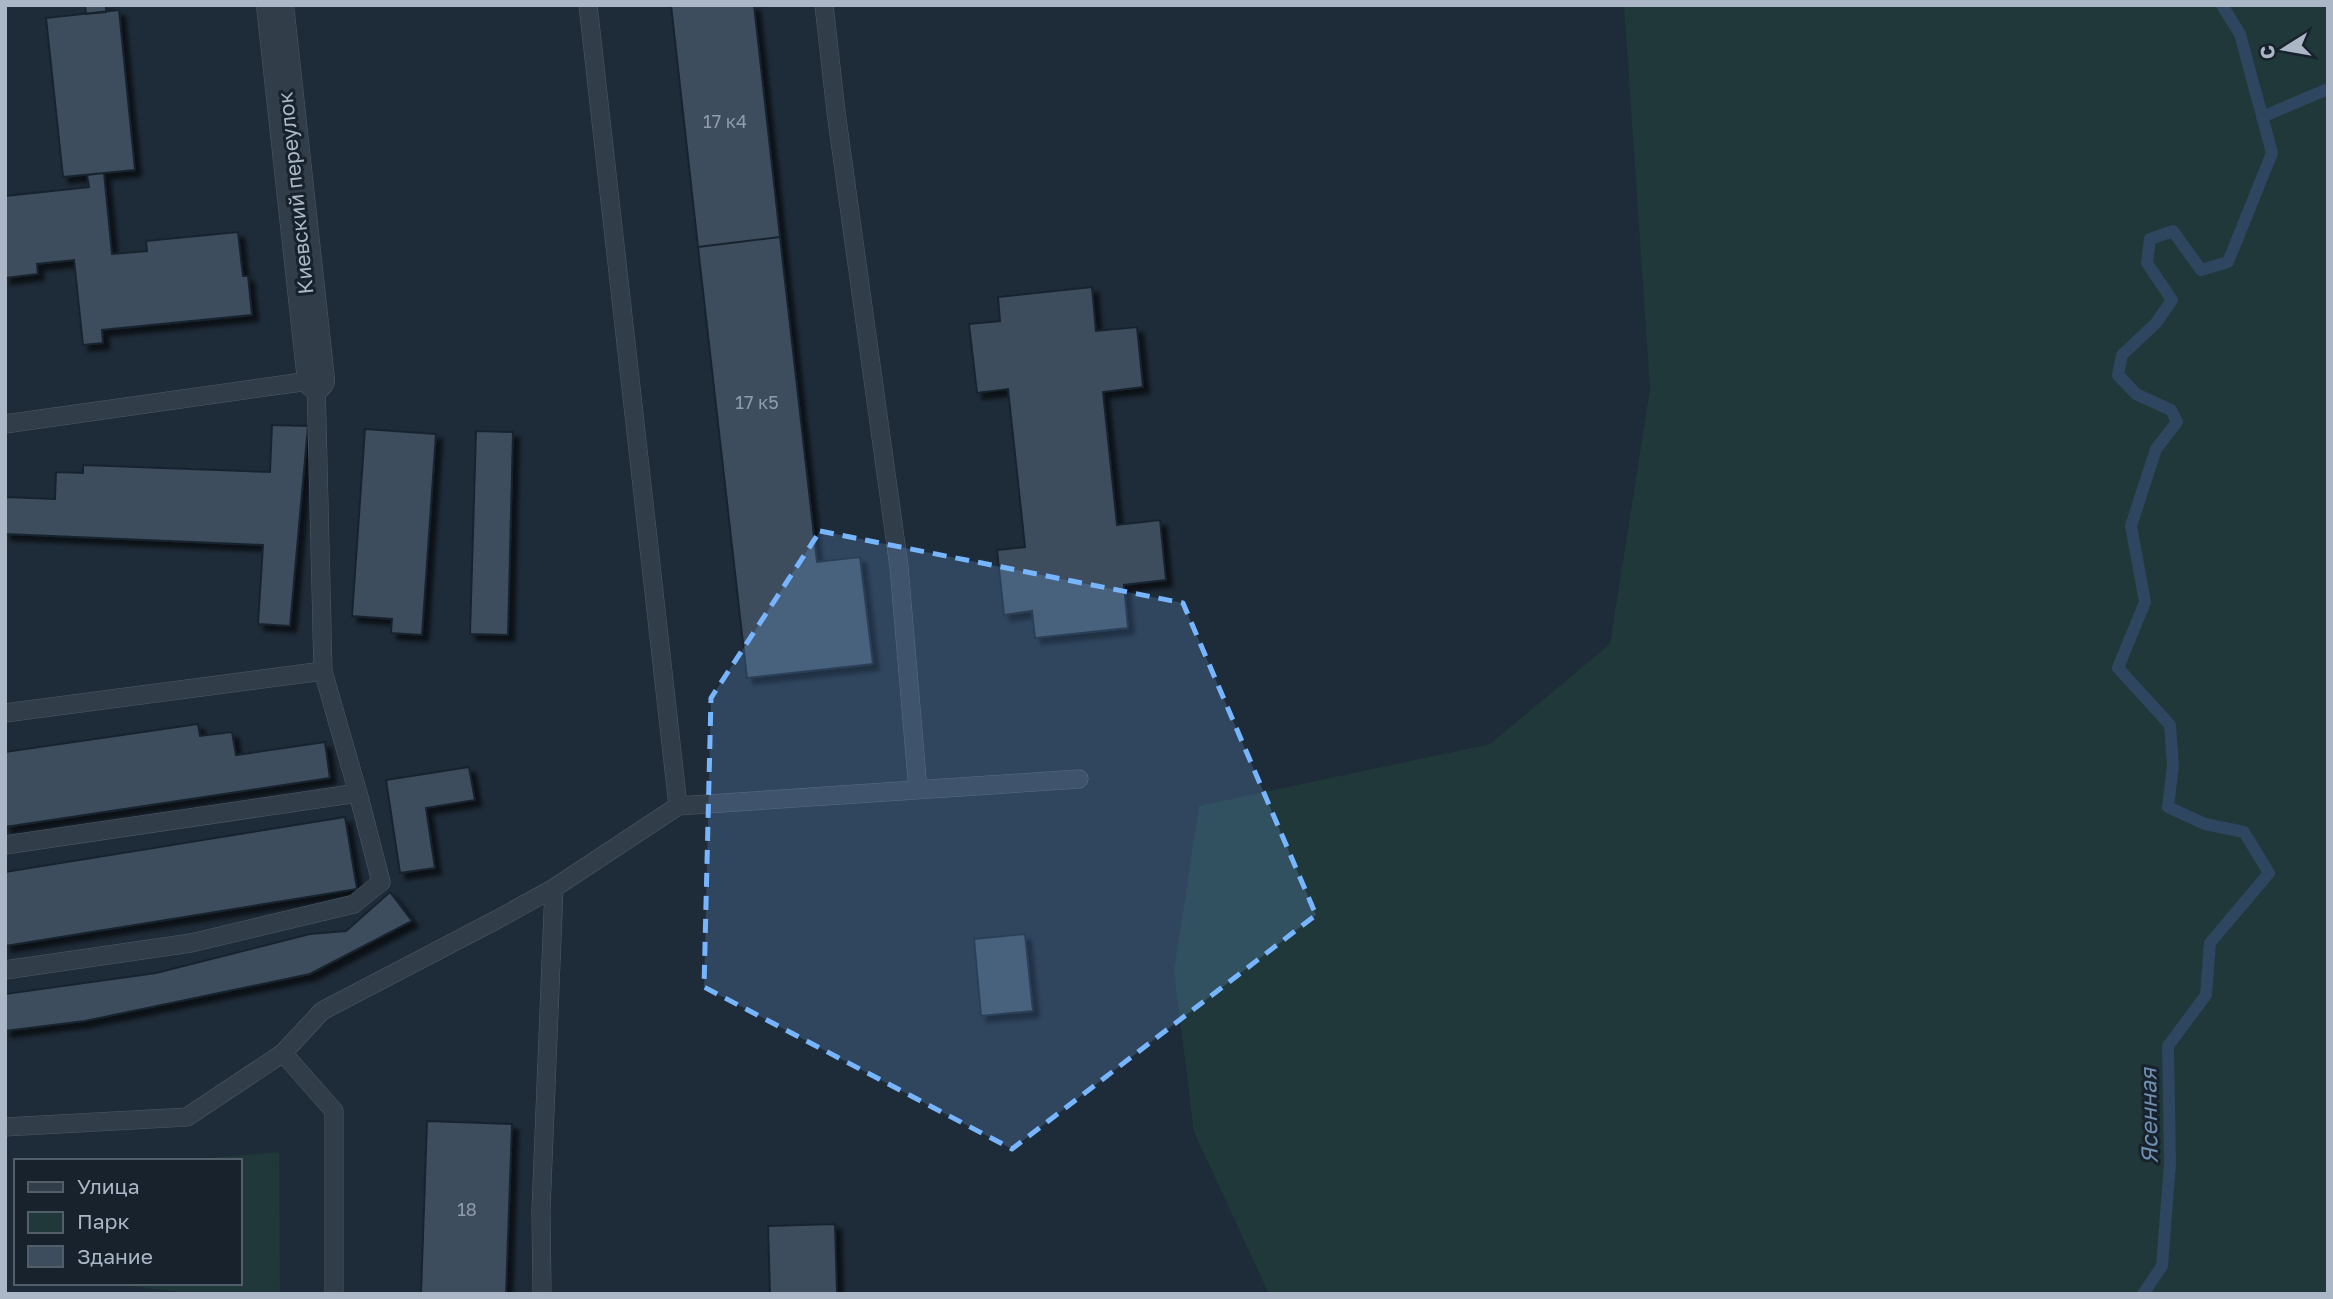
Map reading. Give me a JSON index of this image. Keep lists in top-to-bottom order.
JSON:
{
  "streets": {
    "street": ["Киевский переулок"]
  },
  "water": ["Ясенная"],
  "house_numbers": ["17 к4", "17 к5", "18"],
  "legend": ["Улица", "Парк", "Здание"],
  "north": "left"
}
